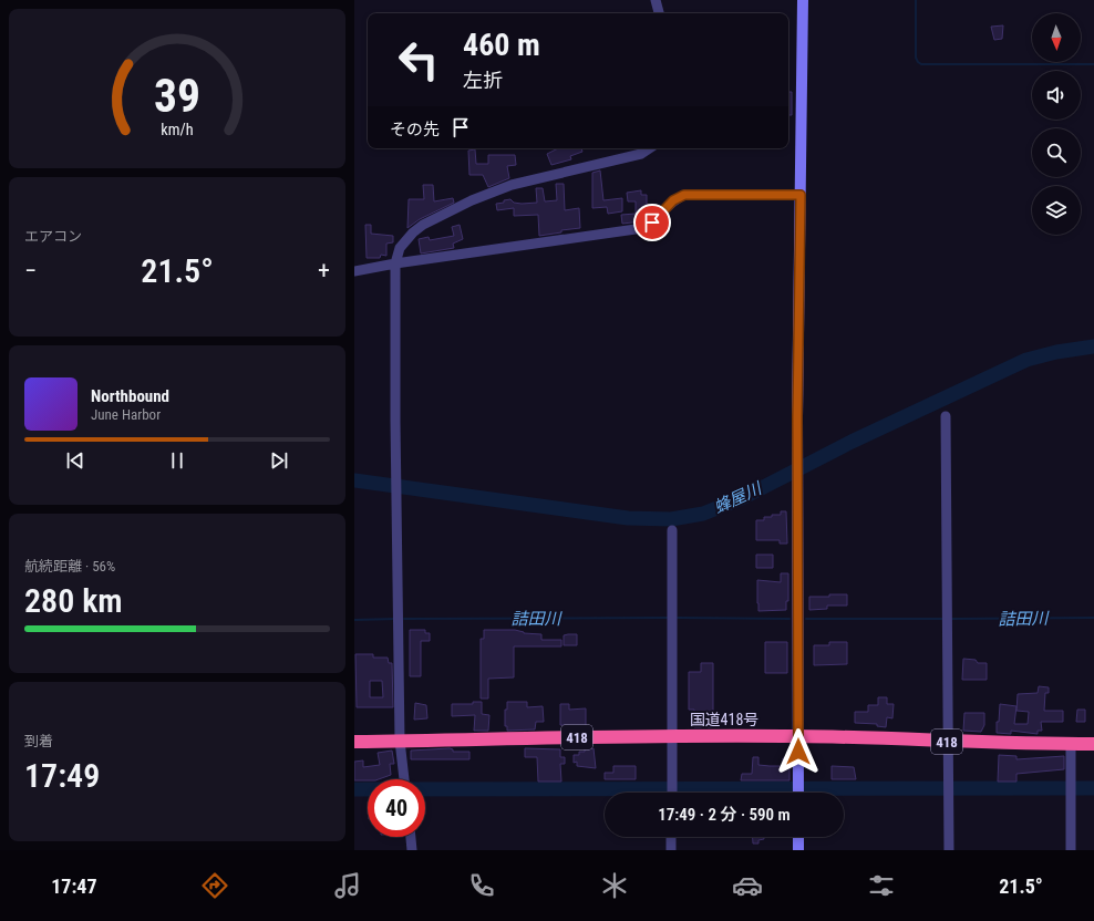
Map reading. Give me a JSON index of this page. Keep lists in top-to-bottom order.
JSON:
{
  "streets": {
    "highway": ["国道418号", "418"]
  },
  "water": ["蜂屋川", "詰田川"],
  "north": "bottom",
  "page": {
    "turn": ["460 m", "左折"],
    "then": "その先",
    "tile": [
      "エアコン",
      ["航続距離 · 56%", "280 km"],
      ["到着", "17:49"]
    ],
    "heat": ["−", "21.5°", "+"],
    "song": ["Northbound", "June Harbor"],
    "limit": "40",
    "trip": "17:49 · 2 分 · 590 m",
    "tabs": ["17:47", "21.5°"],
    "gauge": ["39", "km/h"]
  }
}
